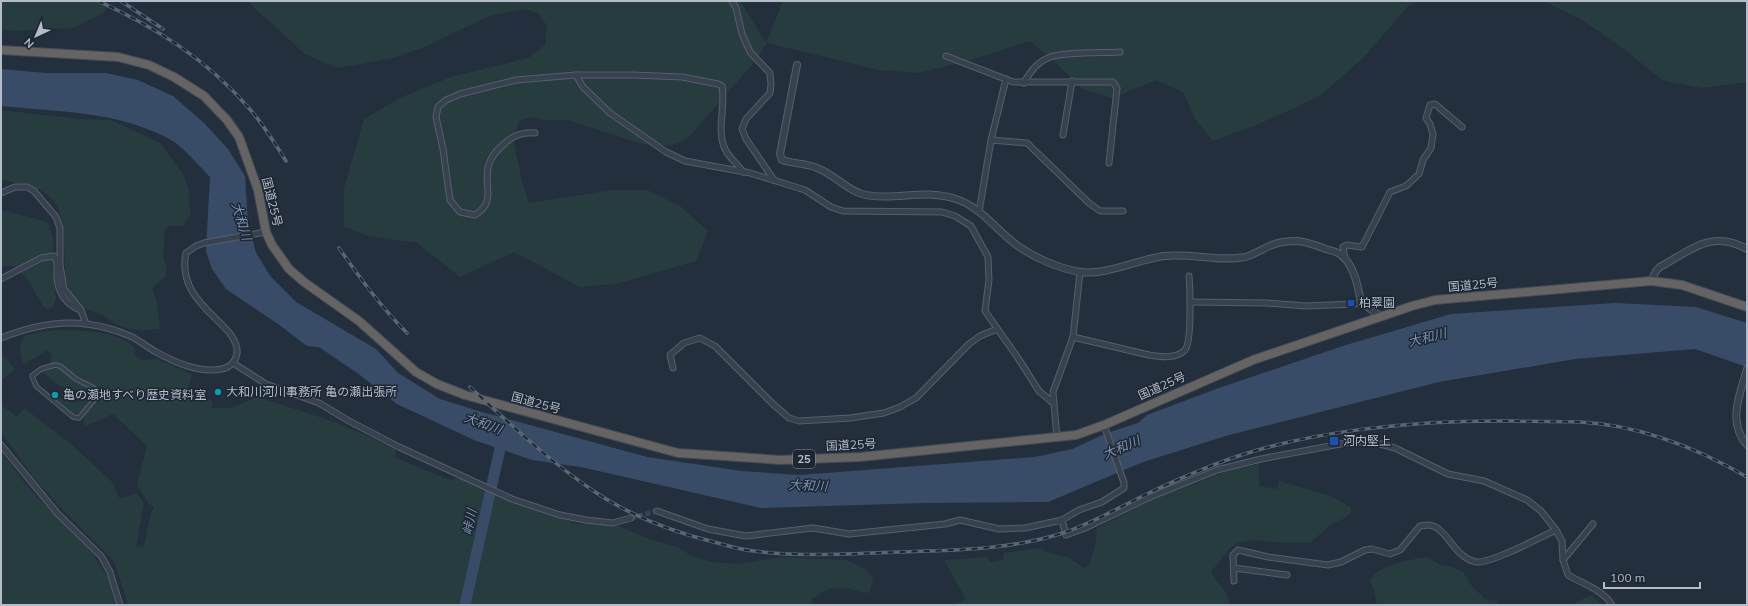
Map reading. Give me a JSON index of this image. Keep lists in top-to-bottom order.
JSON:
{
  "streets": {
    "highway": ["国道25号", "25"]
  },
  "water": ["大和川", "峠川"],
  "places": {
    "transit": ["柏翠園", "河内堅上"],
    "other": ["大和川河川事務所 亀の瀬出張所", "亀の瀬地すべり歴史資料室"]
  },
  "scale_bar": "100 m",
  "north": "bottom left"
}
